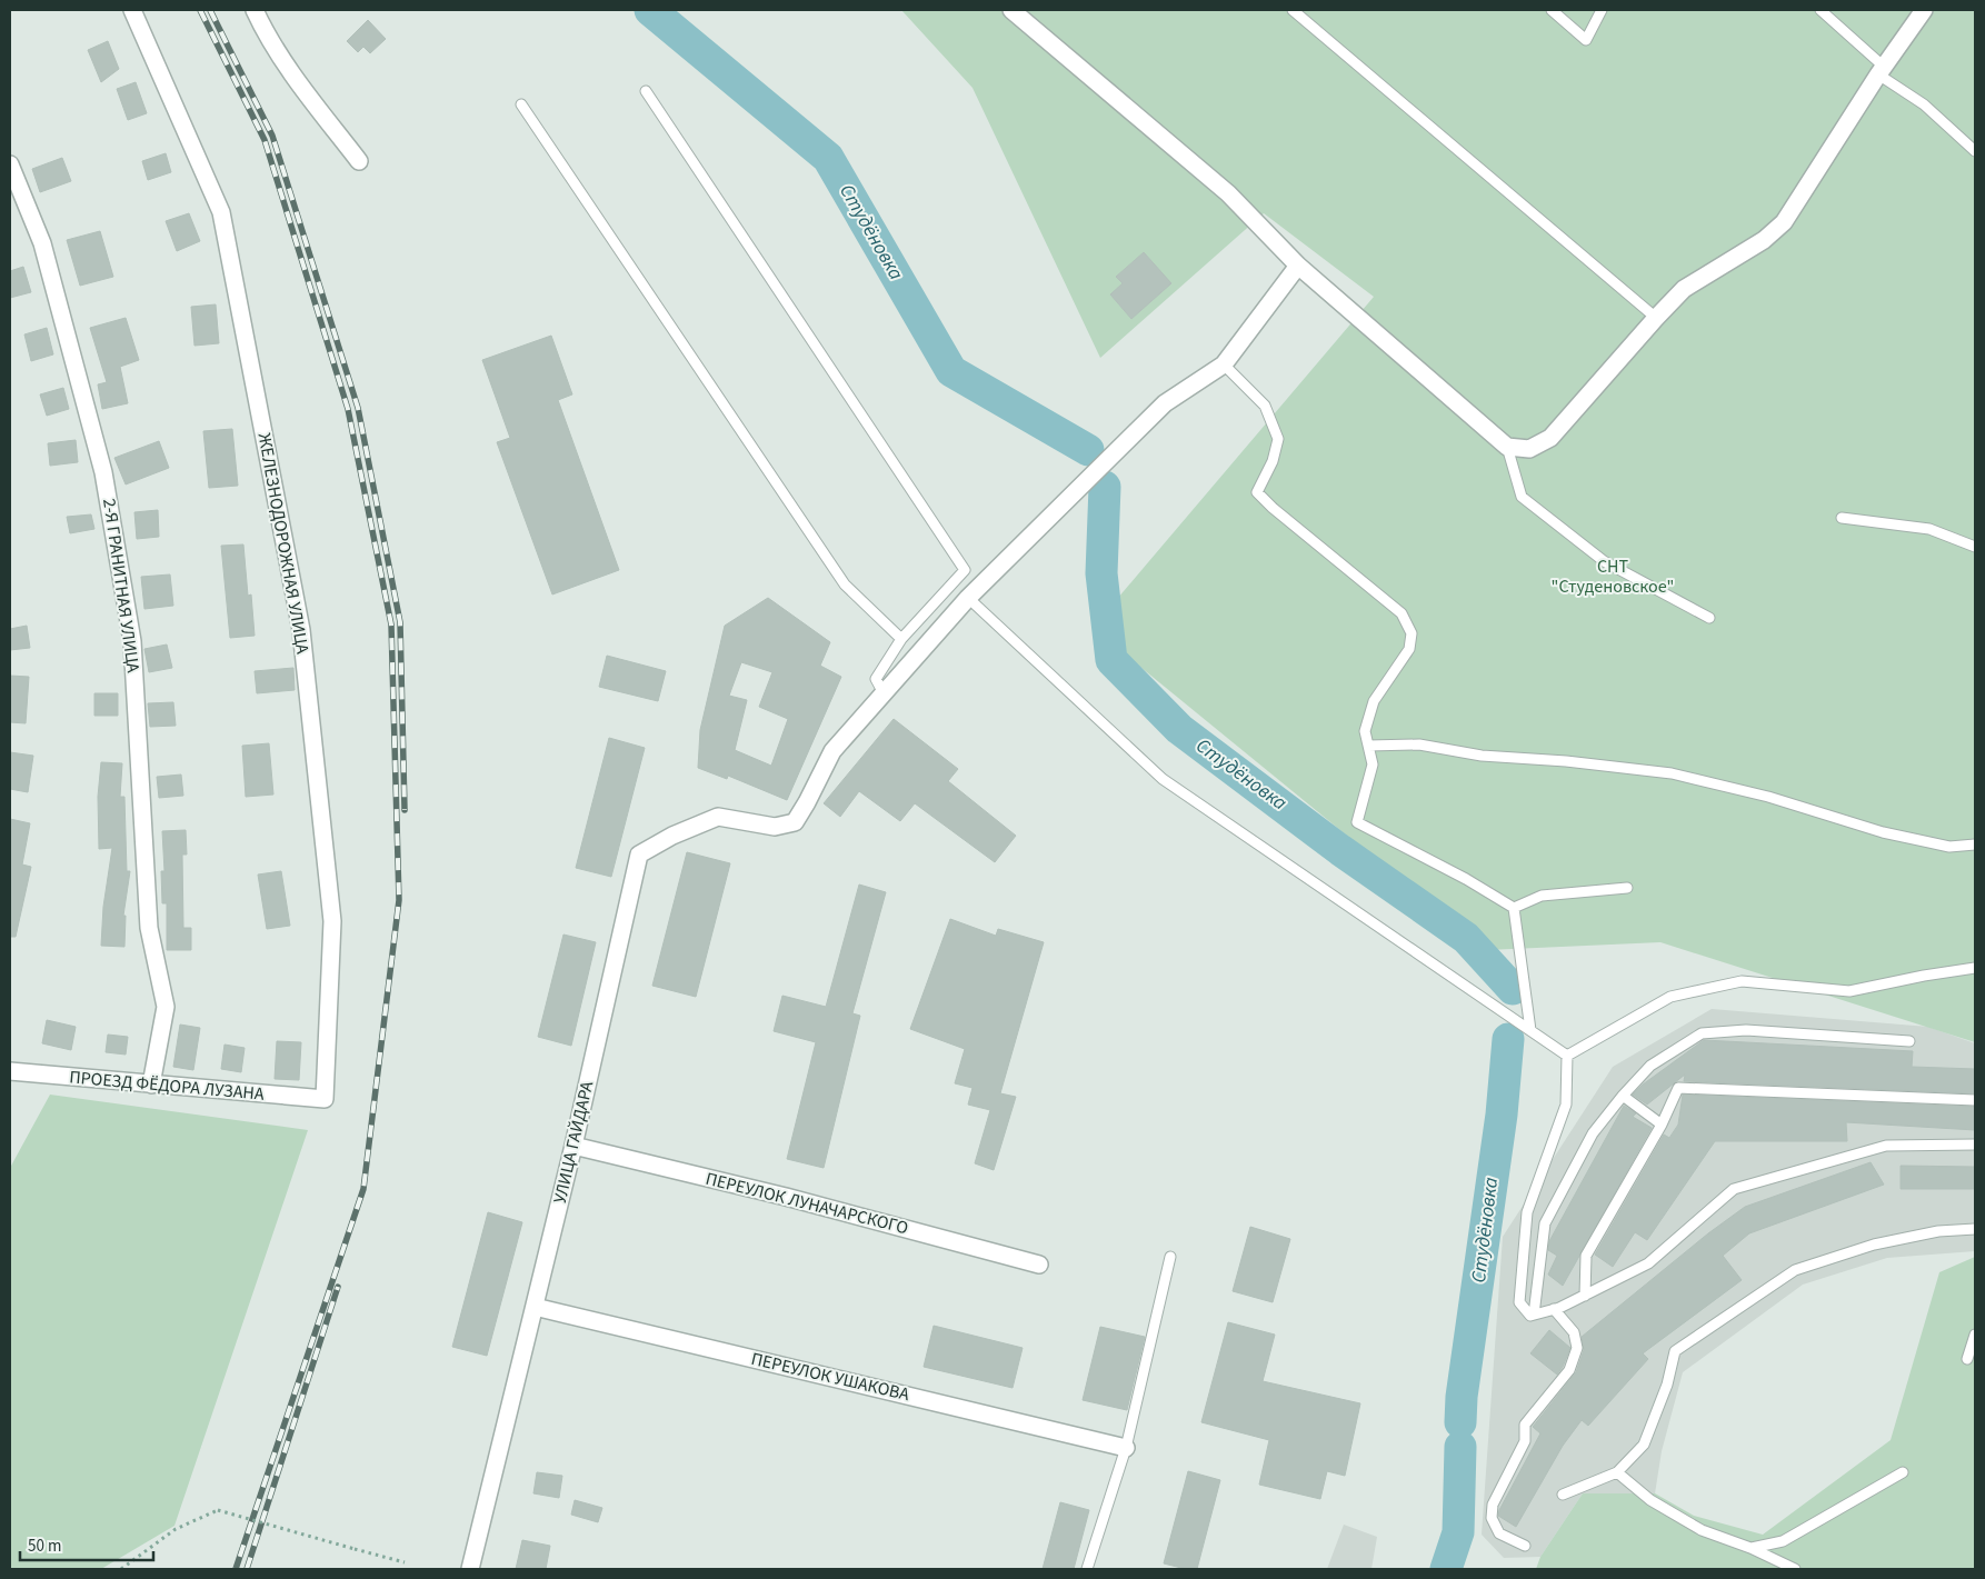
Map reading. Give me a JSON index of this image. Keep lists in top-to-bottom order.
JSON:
{
  "streets": {
    "street": [
      "ЖЕЛЕЗНОДОРОЖНАЯ УЛИЦА",
      "2-Я ГРАНИТНАЯ УЛИЦА",
      "ПРОЕЗД ФЁДОРА ЛУЗАНА",
      "УЛИЦА ГАЙДАРА",
      "ПЕРЕУЛОК ЛУНАЧАРСКОГО",
      "ПЕРЕУЛОК УШАКОВА"
    ]
  },
  "crossings": [
    ["ЖЕЛЕЗНОДОРОЖНАЯ УЛИЦА", "ПРОЕЗД ФЁДОРА ЛУЗАНА"],
    ["2-Я ГРАНИТНАЯ УЛИЦА", "ПРОЕЗД ФЁДОРА ЛУЗАНА"],
    ["УЛИЦА ГАЙДАРА", "ПЕРЕУЛОК ЛУНАЧАРСКОГО"],
    ["УЛИЦА ГАЙДАРА", "ПЕРЕУЛОК УШАКОВА"]
  ],
  "water": ["Студёновка"],
  "parks": ["СНТ \"Студеновское\""],
  "scale_bar": "50 m"
}
